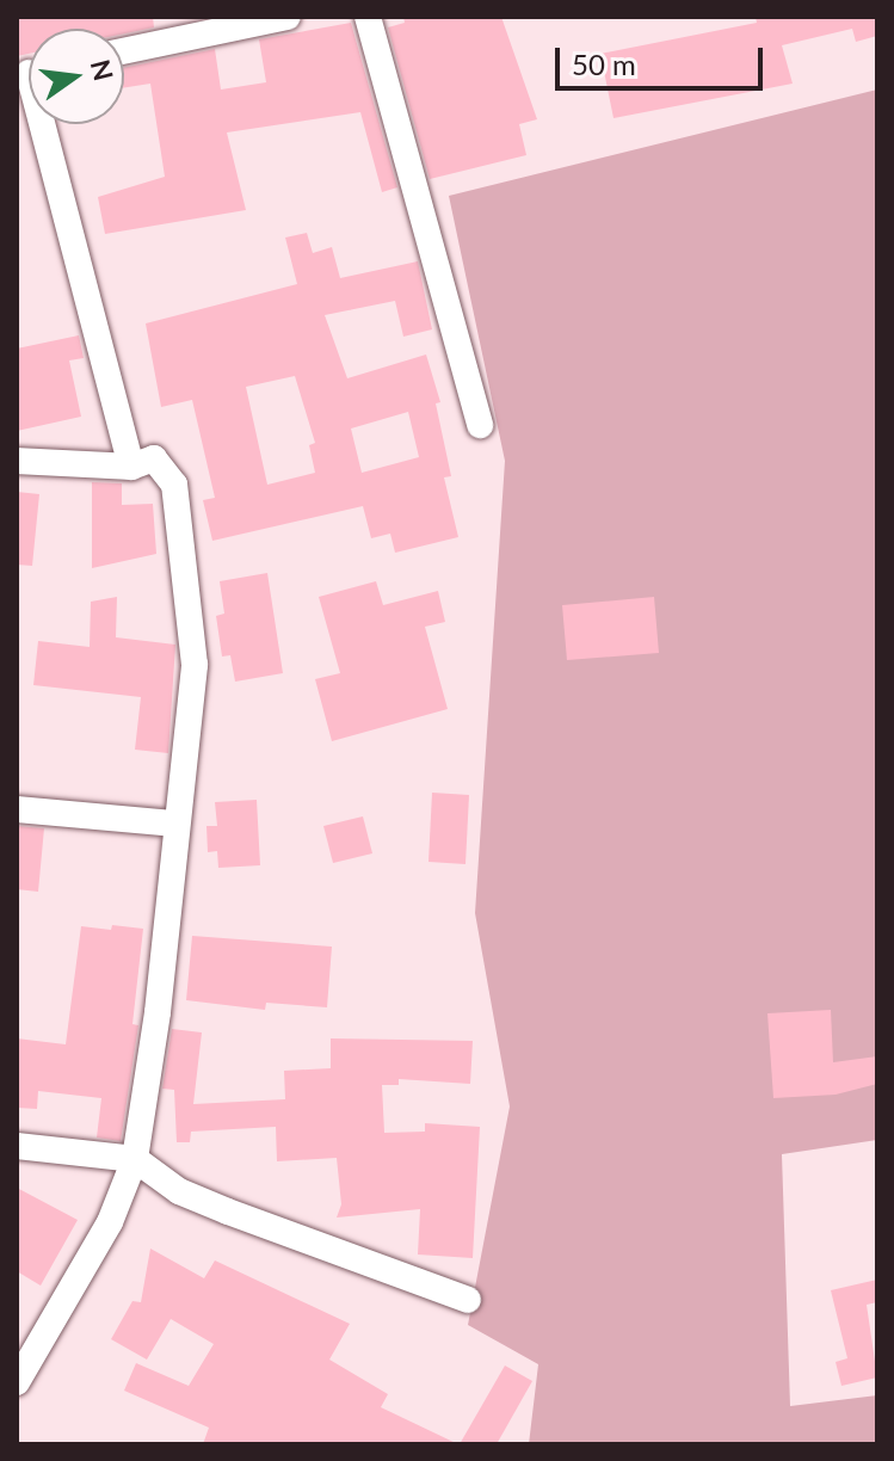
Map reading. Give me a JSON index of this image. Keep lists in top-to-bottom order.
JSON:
{
  "scale_bar": "50 m",
  "north": "right"
}
